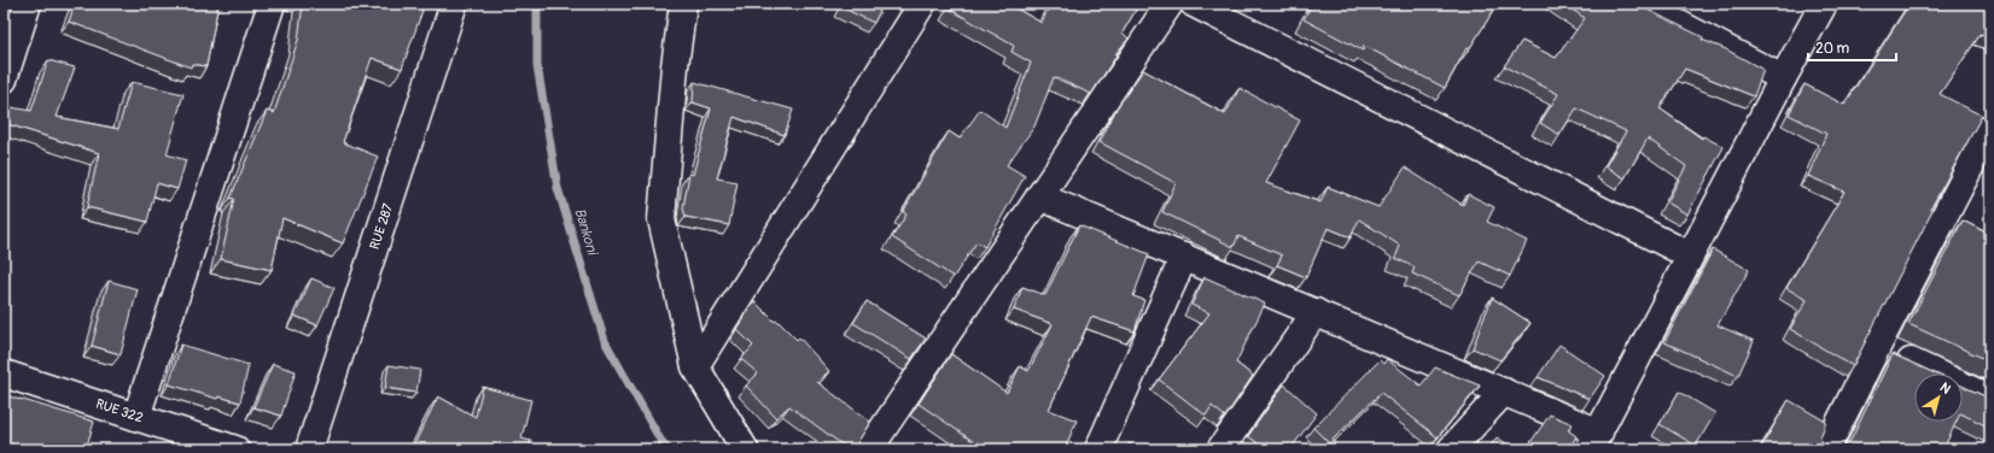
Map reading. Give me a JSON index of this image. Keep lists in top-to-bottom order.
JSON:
{
  "streets": {
    "street": ["RUE 287", "RUE 322"]
  },
  "water": ["Bankoni"],
  "scale_bar": "20 m",
  "north": "top right"
}
